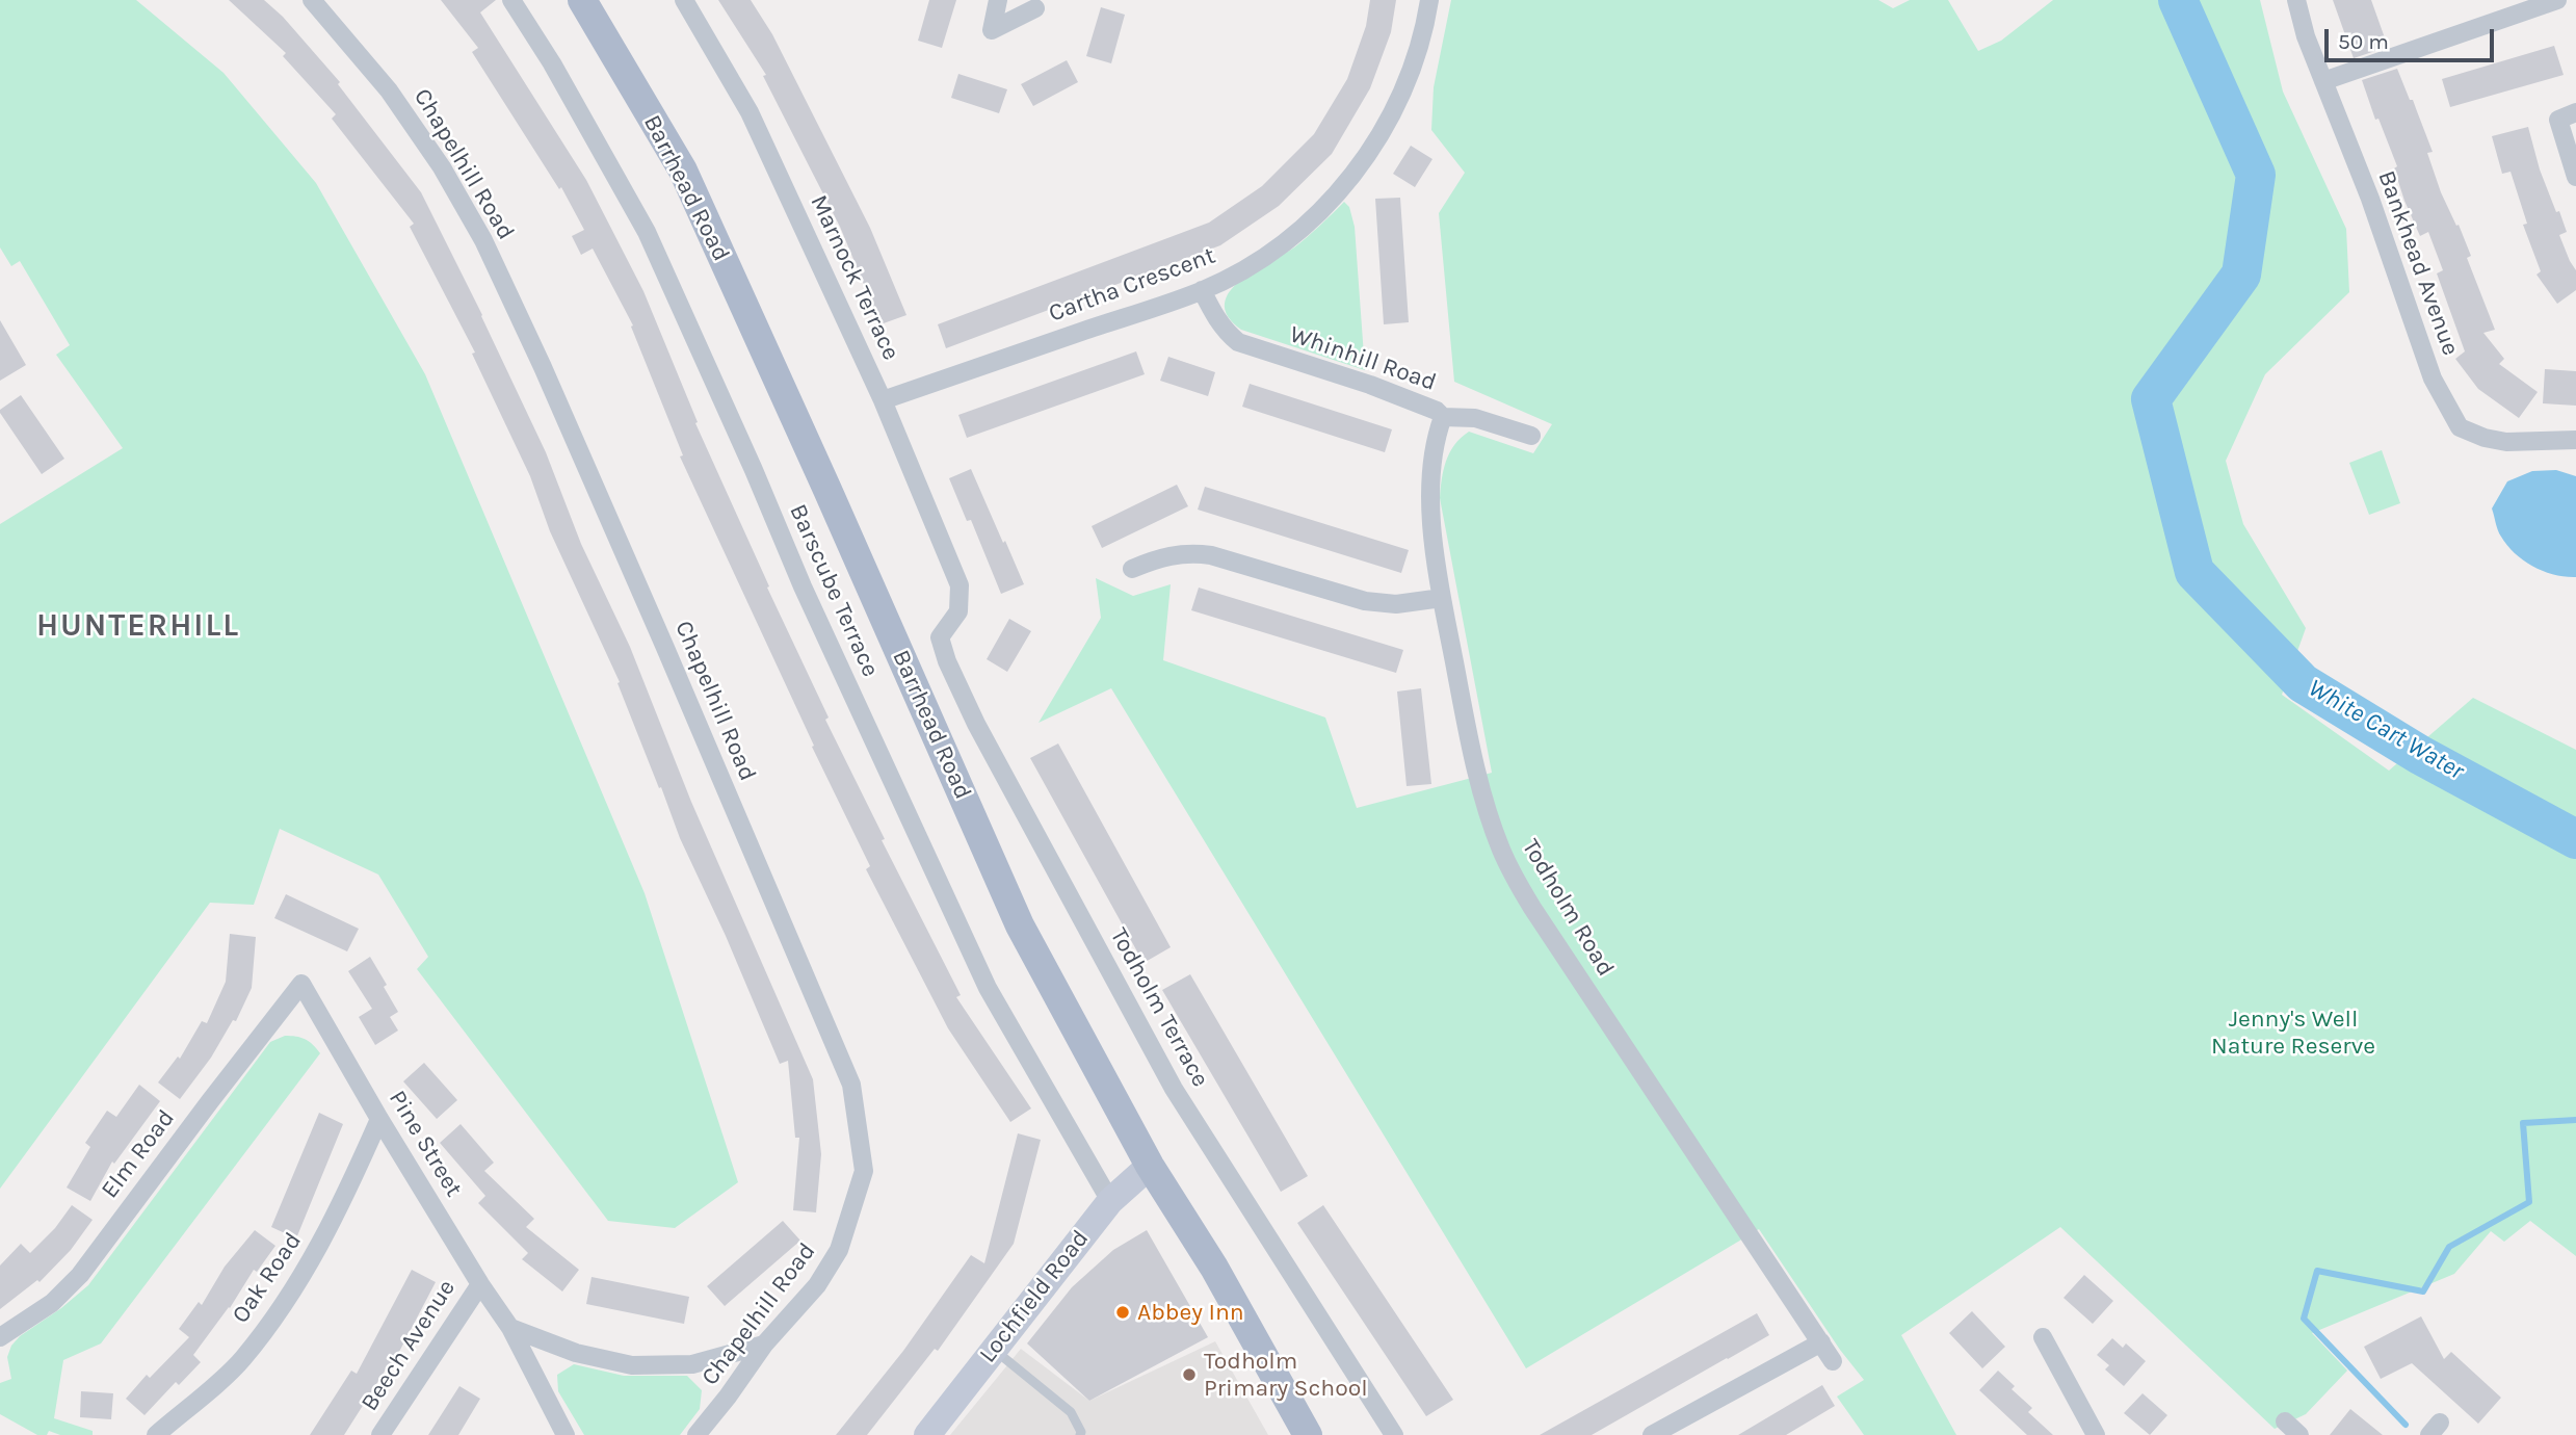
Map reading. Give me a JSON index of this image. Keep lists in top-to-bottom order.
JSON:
{
  "streets": {
    "main road": ["Barrhead Road"],
    "street": [
      "Chapelhill Road",
      "Bankhead Avenue",
      "Marnock Terrace",
      "Cartha Crescent",
      "Whinhill Road",
      "Barscube Terrace",
      "Todholm Road",
      "Todholm Terrace",
      "Pine Street",
      "Elm Road",
      "Oak Road",
      "Lochfield Road",
      "Beech Avenue"
    ]
  },
  "crossings": [
    ["Barrhead Road", "Lochfield Road"],
    ["Marnock Terrace", "Cartha Crescent"],
    ["Marnock Terrace", "Todholm Terrace"],
    ["Cartha Crescent", "Whinhill Road"],
    ["Whinhill Road", "Todholm Road"],
    ["Barscube Terrace", "Lochfield Road"],
    ["Pine Street", "Elm Road"],
    ["Pine Street", "Oak Road"],
    ["Pine Street", "Beech Avenue"]
  ],
  "districts": ["HUNTERHILL"],
  "water": ["White Cart Water"],
  "parks": ["Jenny's Well Nature Reserve"],
  "places": ["Abbey Inn", "Todholm Primary School"],
  "scale_bar": "50 m"
}
